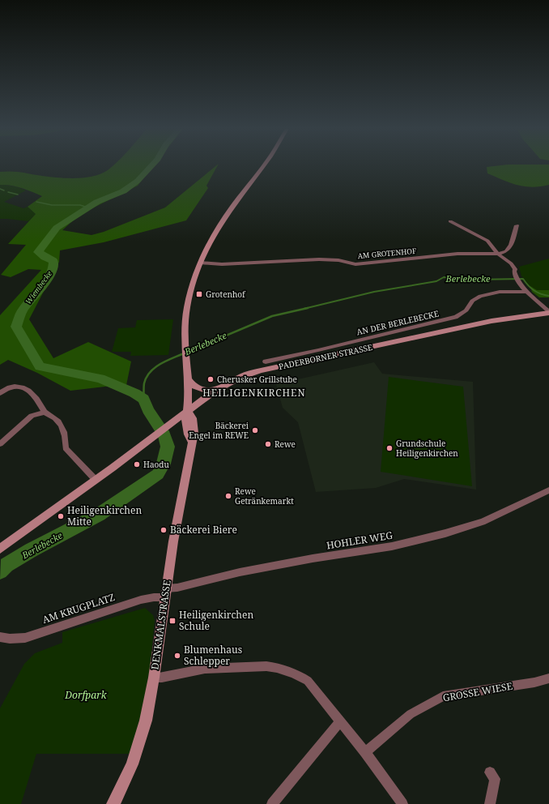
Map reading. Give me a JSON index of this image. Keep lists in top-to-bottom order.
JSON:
{
  "streets": {
    "main road": ["PADERBORNER STRASSE", "DENKMALSTRASSE"],
    "street": [
      "AM GROTENHOF",
      "AN DER BERLEBECKE",
      "HOHLER WEG",
      "AM KRUGPLATZ",
      "GROSSE WIESE"
    ]
  },
  "crossings": [
    ["AM GROTENHOF", "DENKMALSTRASSE"],
    ["PADERBORNER STRASSE", "DENKMALSTRASSE"],
    ["HOHLER WEG", "AM KRUGPLATZ"],
    ["HOHLER WEG", "DENKMALSTRASSE"],
    ["AM KRUGPLATZ", "DENKMALSTRASSE"]
  ],
  "districts": ["HEILIGENKIRCHEN"],
  "water": ["Berlebecke", "Wiembecke"],
  "parks": ["Dorfpark"],
  "places": {
    "transit": ["Grotenhof", "Heiligenkirchen Schule"],
    "other": [
      "Cherusker Grillstube",
      "Bäckerei Engel im REWE",
      "Rewe",
      "Grundschule Heiligenkirchen",
      "Haodu",
      "Rewe Getränkemarkt",
      "Heiligenkirchen Mitte",
      "Bäckerei Biere",
      "Blumenhaus Schlepper"
    ]
  }
}
